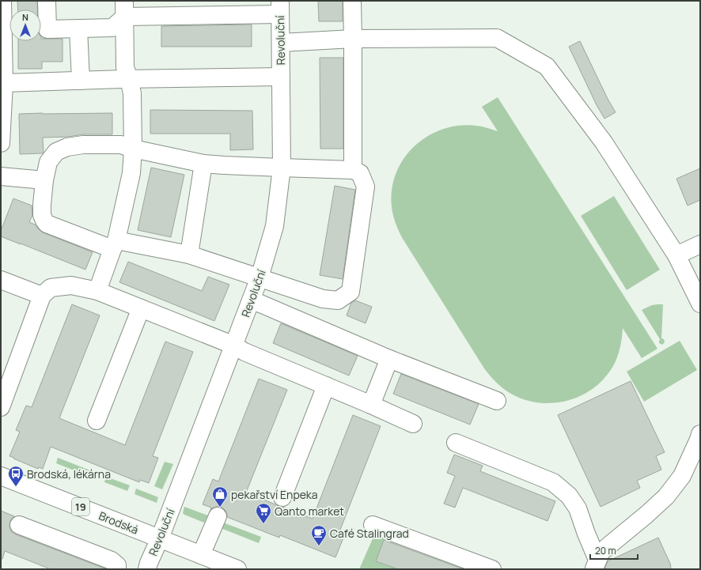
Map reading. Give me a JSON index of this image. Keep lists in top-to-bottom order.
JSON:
{
  "streets": {
    "street": ["Revoluční", "19", "Brodská"]
  },
  "crossings": [
    ["Revoluční", "Brodská"]
  ],
  "places": {
    "bus stop": ["Brodská, lékárna"],
    "shop": ["pekařství Enpeka"],
    "supermarket": ["Qanto market"],
    "cafe": ["Café Stalingrad"]
  },
  "scale_bar": "20 m",
  "north": "top"
}
